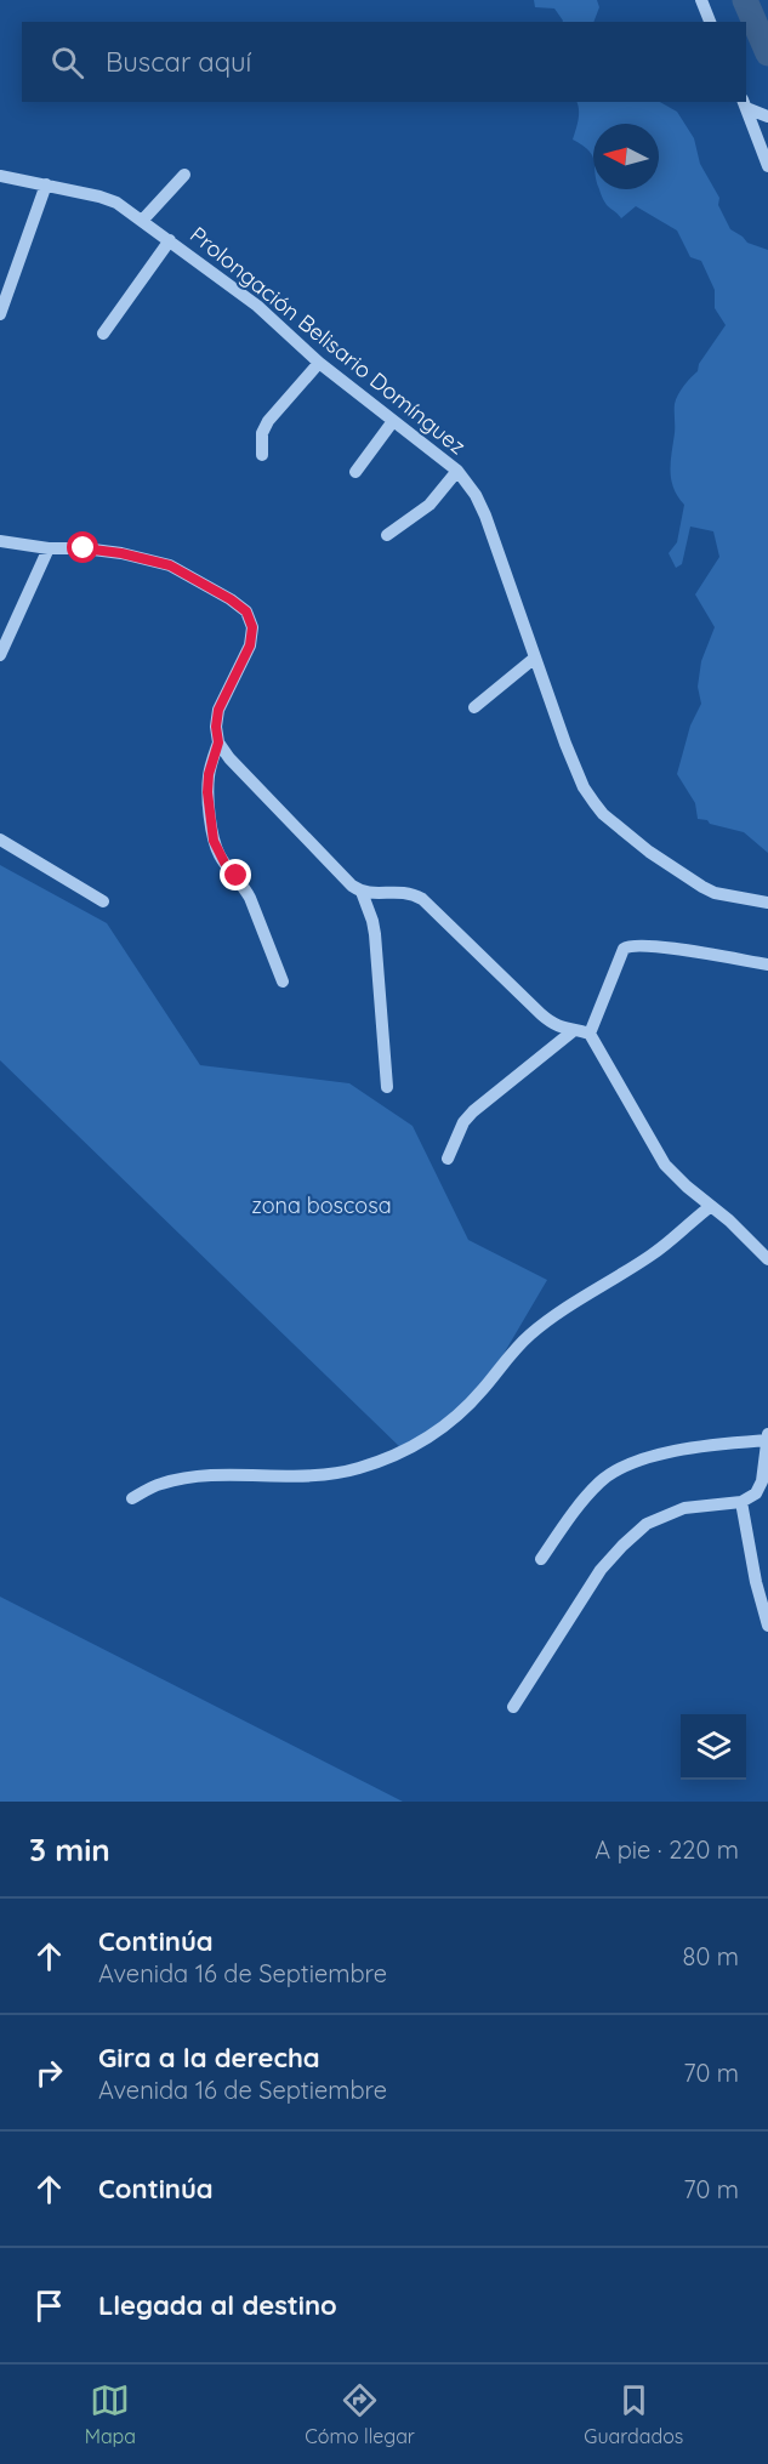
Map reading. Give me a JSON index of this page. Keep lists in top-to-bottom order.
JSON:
{
  "streets": {
    "street": ["Prolongación Belisario Domínguez"]
  },
  "parks": ["zona boscosa"],
  "north": "left",
  "page": {
    "search": "Buscar aquí",
    "heading": ["3 min", "A pie · 220 m"],
    "list": [
      ["Continúa", "Avenida 16 de Septiembre", "80 m"],
      ["Gira a la derecha", "Avenida 16 de Septiembre", "70 m"],
      ["Continúa", "70 m"],
      "Llegada al destino"
    ],
    "nav": ["Mapa", "Cómo llegar", "Guardados"]
  }
}
